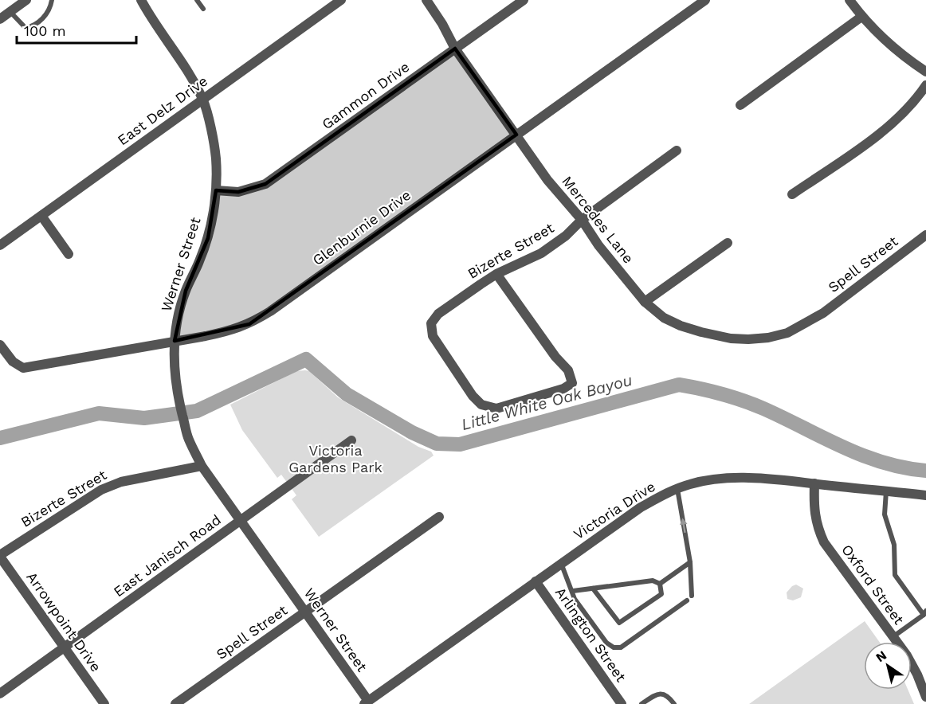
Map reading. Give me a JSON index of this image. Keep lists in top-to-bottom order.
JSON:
{
  "streets": {
    "street": [
      "Gammon Drive",
      "East Delz Drive",
      "Mercedes Lane",
      "Glenburnie Drive",
      "Bizerte Street",
      "Werner Street",
      "Spell Street",
      "Victoria Drive",
      "East Janisch Road",
      "Oxford Street",
      "Arrowpoint Drive",
      "Arlington Street"
    ]
  },
  "crossings": [
    ["Gammon Drive", "Mercedes Lane"],
    ["Gammon Drive", "Werner Street"],
    ["East Delz Drive", "Werner Street"],
    ["Mercedes Lane", "Glenburnie Drive"],
    ["Mercedes Lane", "Bizerte Street"],
    ["Mercedes Lane", "Spell Street"],
    ["Glenburnie Drive", "Werner Street"],
    ["Bizerte Street", "Werner Street"],
    ["Bizerte Street", "Arrowpoint Drive"],
    ["Werner Street", "Spell Street"],
    ["Werner Street", "Victoria Drive"],
    ["Werner Street", "East Janisch Road"],
    ["Victoria Drive", "Oxford Street"],
    ["Victoria Drive", "Arlington Street"],
    ["East Janisch Road", "Arrowpoint Drive"]
  ],
  "water": ["Little White Oak Bayou"],
  "parks": ["Victoria Gardens Park"],
  "scale_bar": "100 m",
  "north": "top left"
}
